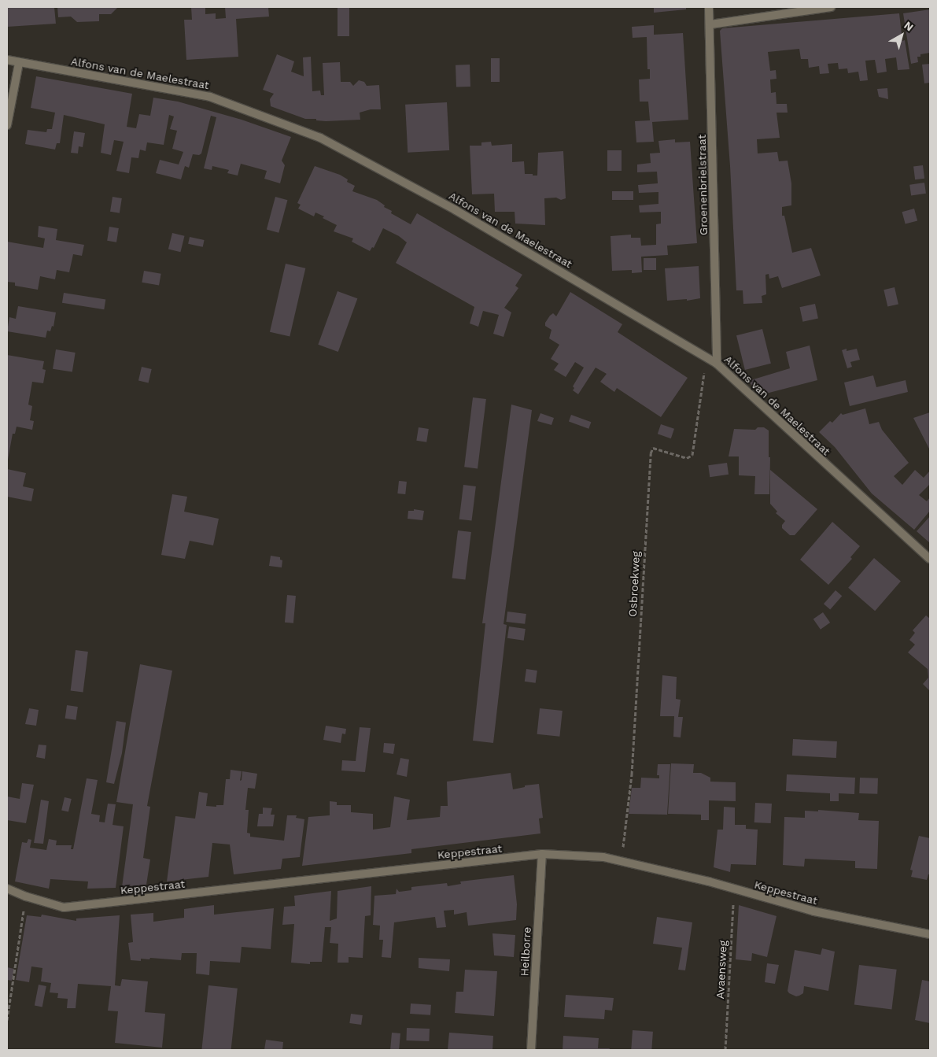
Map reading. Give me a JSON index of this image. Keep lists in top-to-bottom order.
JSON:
{
  "streets": {
    "street": [
      "Alfons van de Maelestraat",
      "Groenenbrielstraat",
      "Keppestraat",
      "Heilborre"
    ],
    "path": ["Osbroekweg", "Avaensweg"]
  },
  "crossings": [
    ["Alfons van de Maelestraat", "Groenenbrielstraat"],
    ["Alfons van de Maelestraat", "Osbroekweg"],
    ["Osbroekweg", "Keppestraat"],
    ["Keppestraat", "Heilborre"],
    ["Keppestraat", "Avaensweg"]
  ],
  "north": "top right"
}
